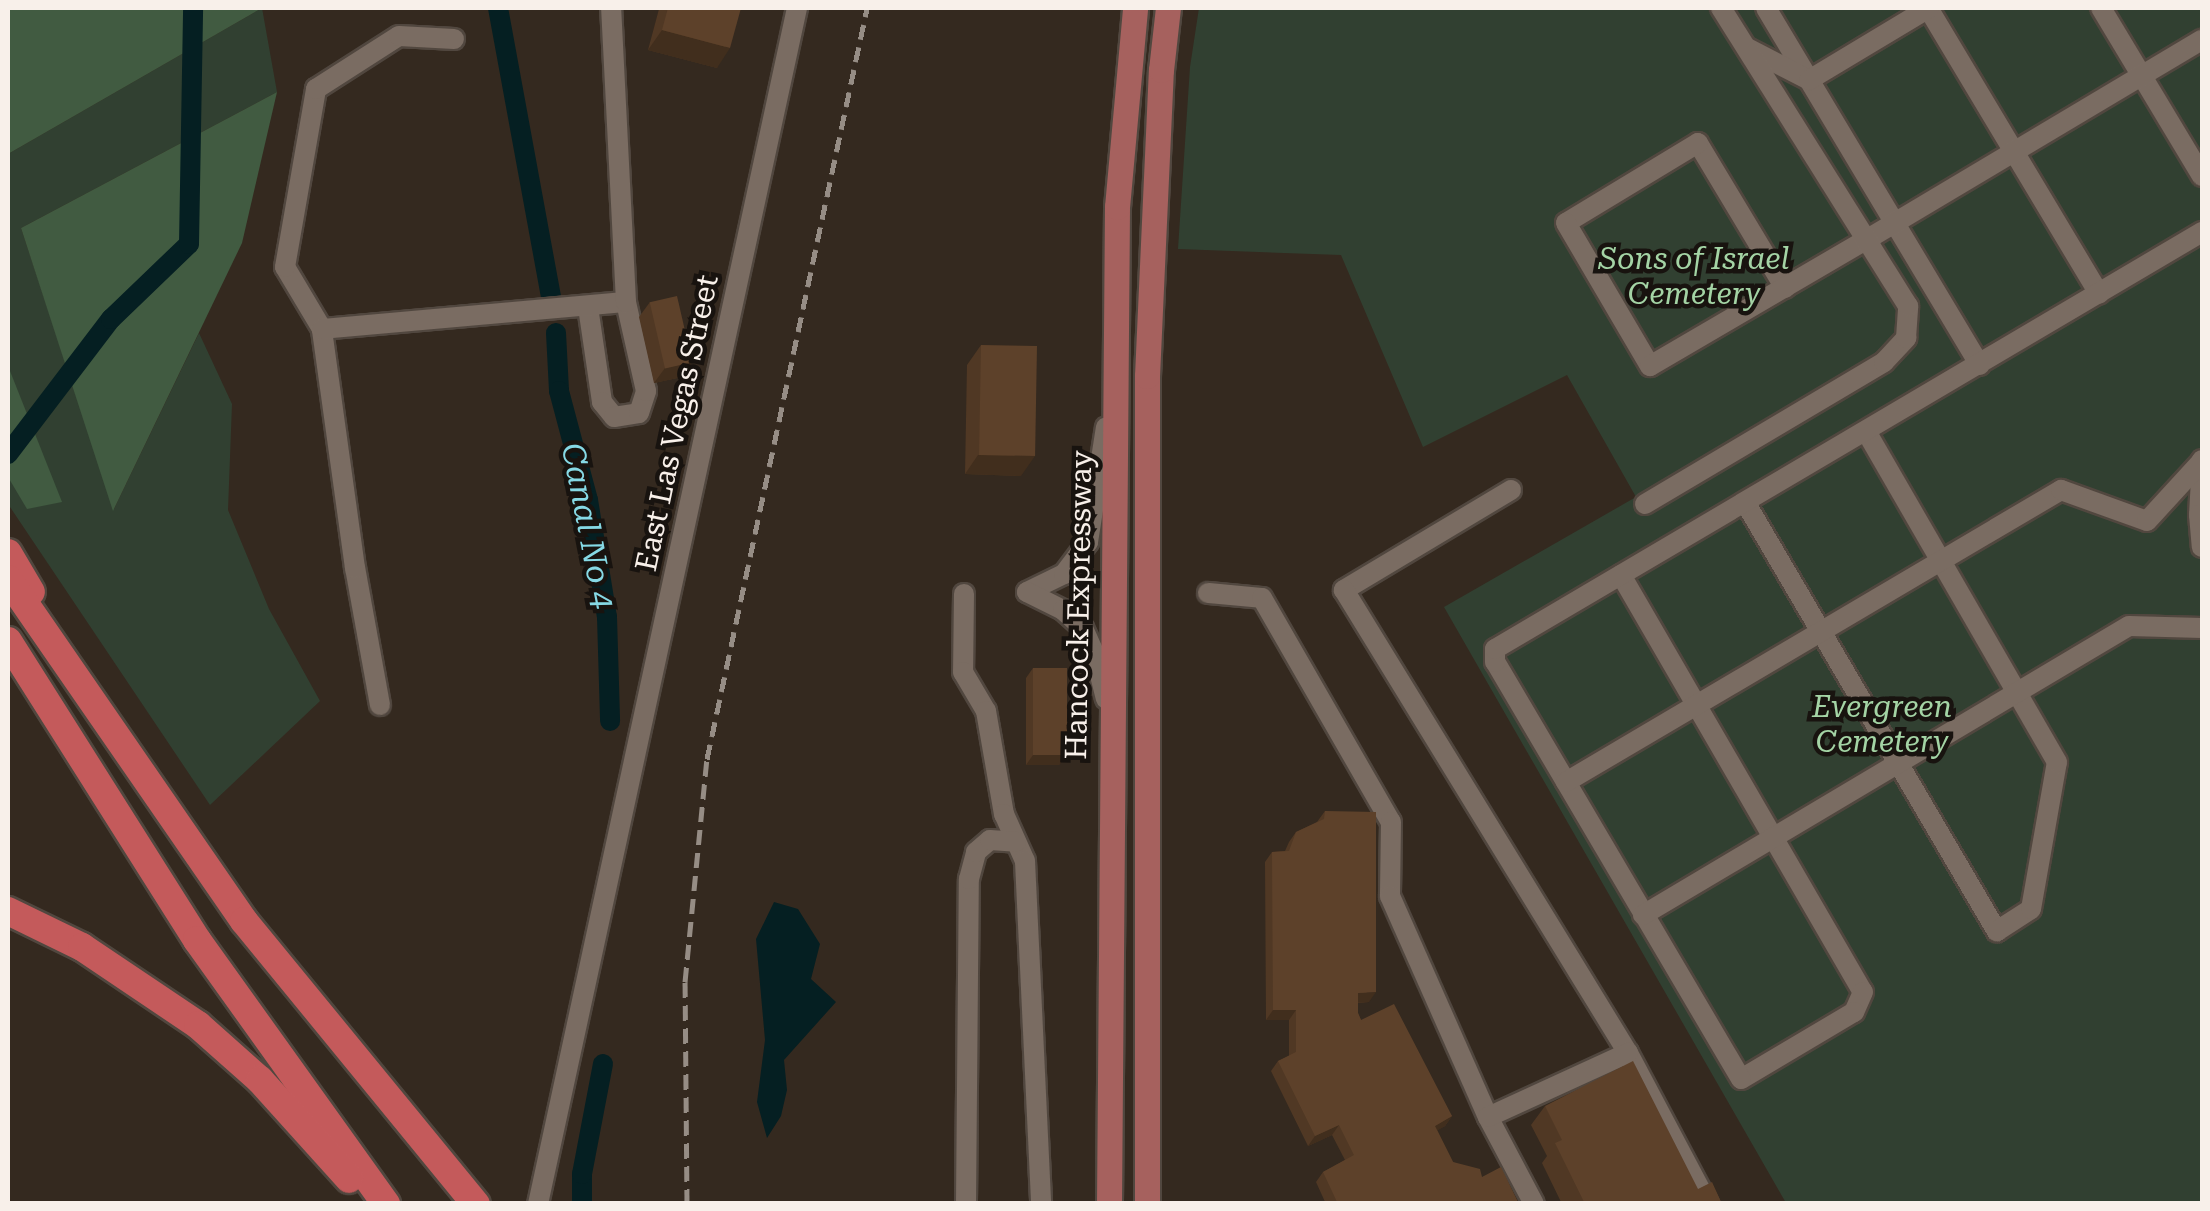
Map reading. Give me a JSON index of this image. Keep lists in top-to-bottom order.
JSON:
{
  "streets": {
    "main road": ["Hancock Expressway"],
    "street": ["East Las Vegas Street"]
  },
  "water": ["Canal No 4"],
  "parks": ["Sons of Israel Cemetery", "Evergreen Cemetery"]
}
